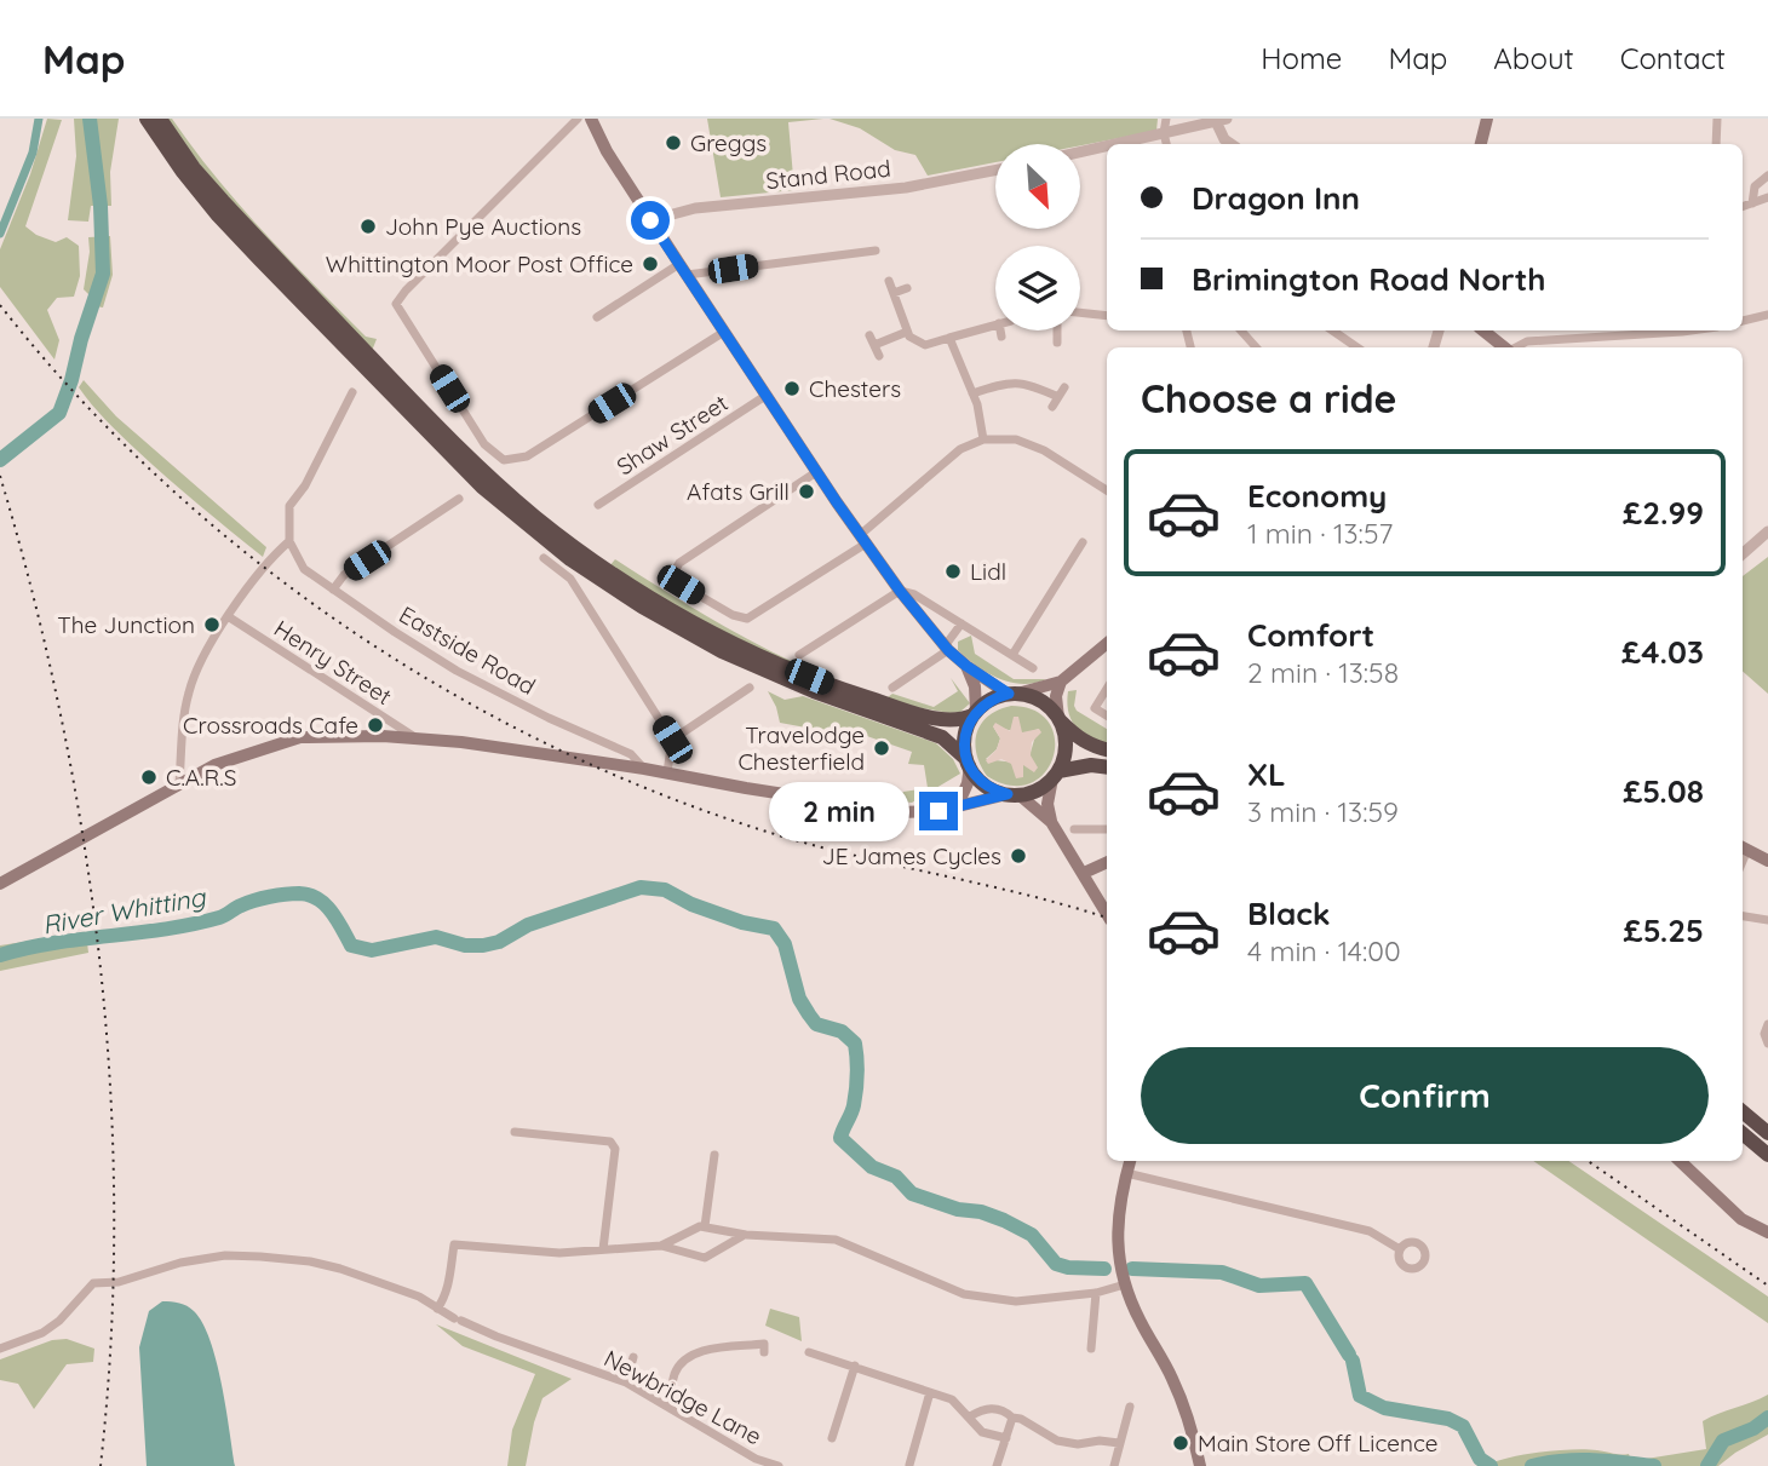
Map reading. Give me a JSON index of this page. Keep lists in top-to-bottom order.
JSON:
{
  "streets": {
    "street": [
      "Stand Road",
      "Shaw Street",
      "Eastside Road",
      "Henry Street",
      "Newbridge Lane"
    ]
  },
  "water": ["River Whitting"],
  "places": [
    "Greggs",
    "John Pye Auctions",
    "Whittington Moor Post Office",
    "Chesters",
    "Afats Grill",
    "Lidl",
    "The Junction",
    "Crossroads Cafe",
    "Travelodge Chesterfield",
    "C.A.R.S",
    "JE James Cycles",
    "Main Store Off Licence"
  ],
  "north": "bottom right",
  "page": {
    "header": "Map",
    "nav": [
      "Home",
      "Map",
      "About",
      "Contact"
    ],
    "banner": ["Dragon Inn", "Brimington Road North"],
    "heading": "Choose a ride",
    "list": [
      {
        "name": "Economy",
        "note": "1 min · 13:57",
        "value": "£2.99"
      },
      {
        "name": "Comfort",
        "note": "2 min · 13:58",
        "value": "£4.03"
      },
      {
        "name": "XL",
        "note": "3 min · 13:59",
        "value": "£5.08"
      },
      {
        "name": "Black",
        "note": "4 min · 14:00",
        "value": "£5.25"
      }
    ],
    "bubble": "2 min",
    "buttons": "Confirm"
  }
}
